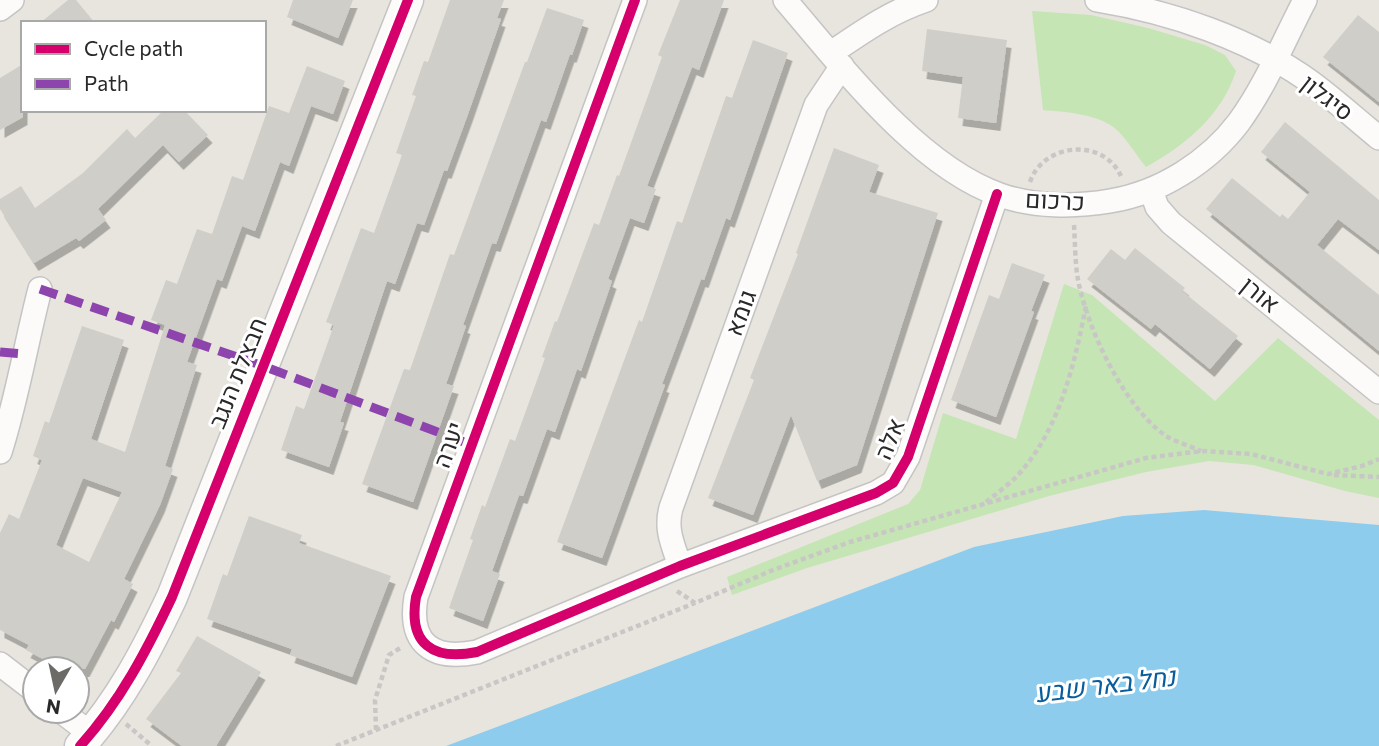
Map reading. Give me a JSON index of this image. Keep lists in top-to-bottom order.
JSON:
{
  "streets": {
    "street": [
      "סיגלון",
      "כרכום",
      "אורן",
      "גומא",
      "חבצלת הנגב",
      "אלה",
      "יערה"
    ]
  },
  "crossings": [
    ["סיגלון", "כרכום"],
    ["כרכום", "אורן"],
    ["כרכום", "גומא"],
    ["כרכום", "אלה"],
    ["גומא", "אלה"]
  ],
  "water": ["נחל באר שבע"],
  "legend": ["Cycle path", "Path"],
  "north": "bottom"
}
